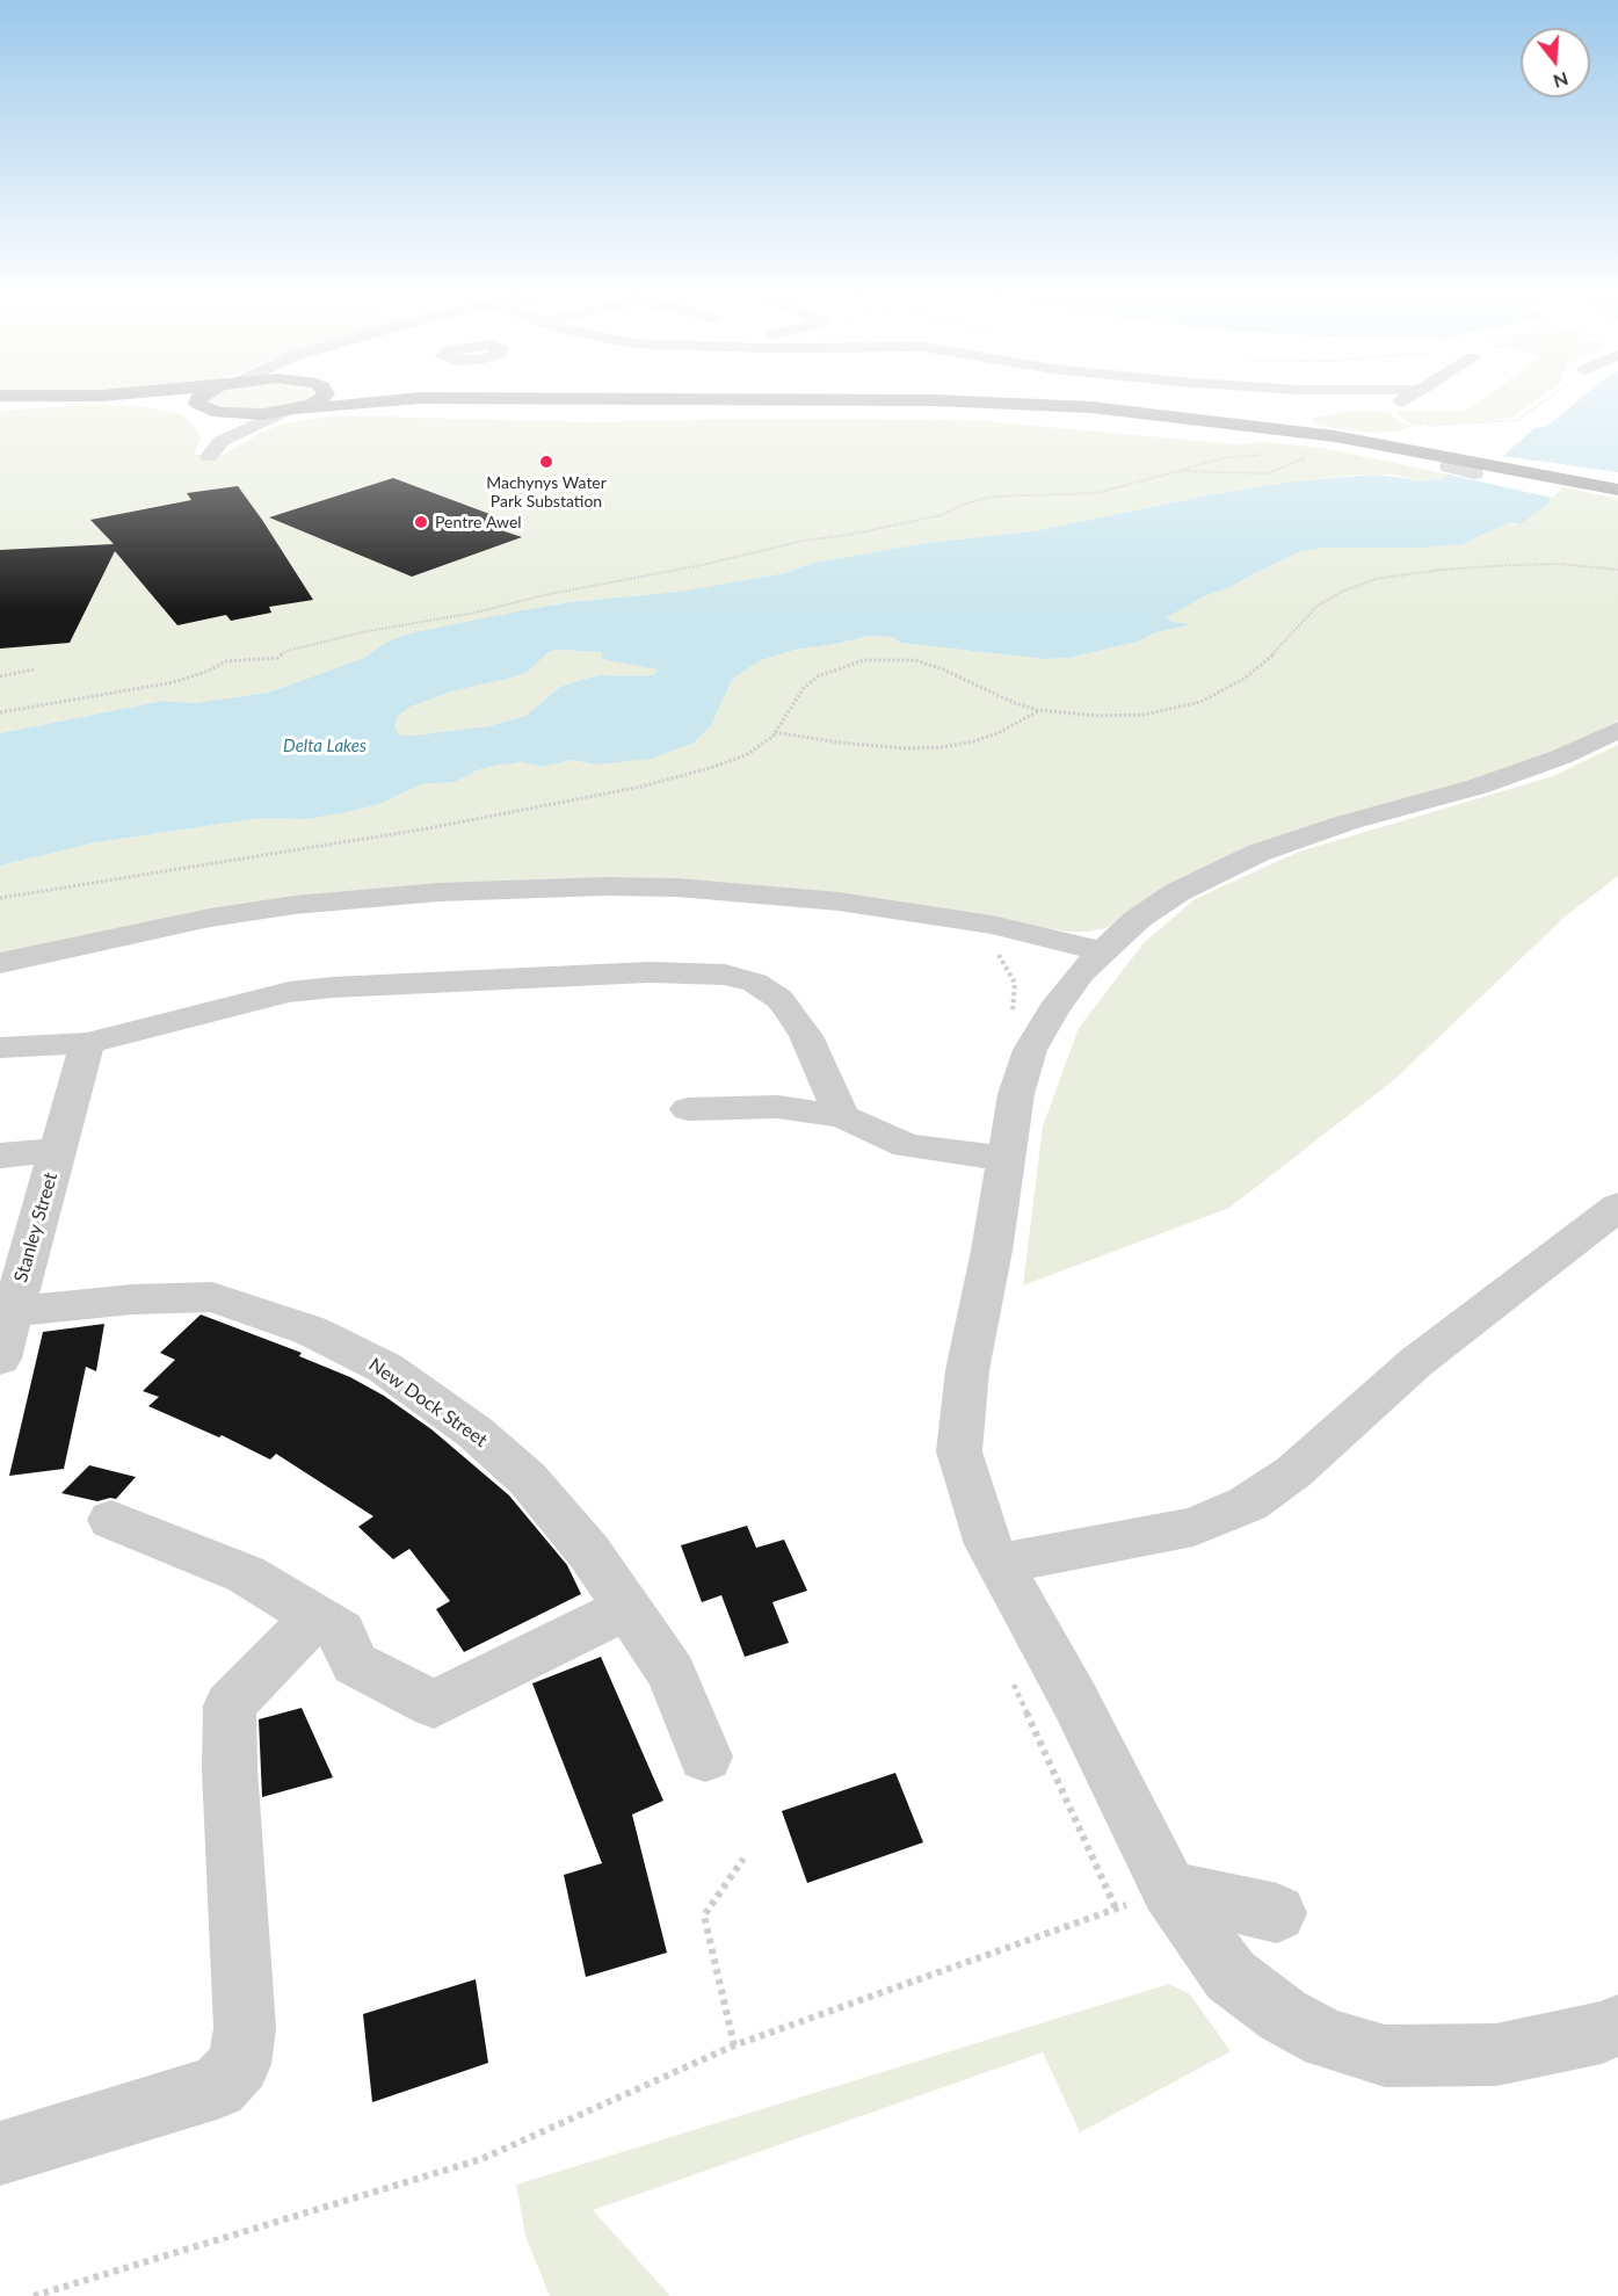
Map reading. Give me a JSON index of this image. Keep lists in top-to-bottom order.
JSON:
{
  "streets": {
    "street": ["Stanley Street", "New Dock Street"]
  },
  "crossings": [
    ["Stanley Street", "New Dock Street"]
  ],
  "water": ["Delta Lakes"],
  "places": ["Machynys Water Park Substation", "Pentre Awel"],
  "north": "bottom"
}
